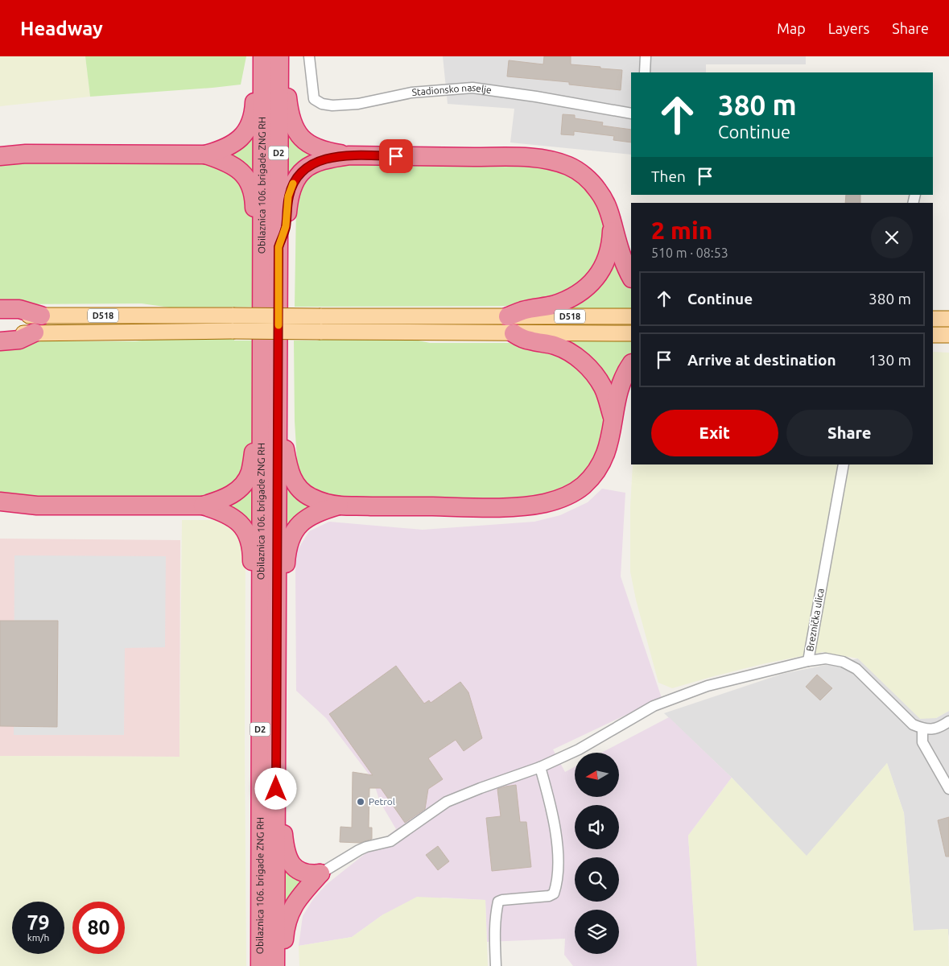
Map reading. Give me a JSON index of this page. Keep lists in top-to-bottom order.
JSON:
{
  "streets": {
    "highway": ["D2", "Obilaznica 106. brigade ZNG RH"],
    "main road": ["D518"],
    "street": ["Stadionsko naselje", "Breznička ulica"]
  },
  "places": ["Petrol"],
  "north": "left",
  "page": {
    "header": "Headway",
    "nav": ["Map", "Layers", "Share"],
    "turn": ["380 m", "Continue"],
    "then": "Then",
    "heading": ["2 min", "510 m · 08:53"],
    "list": [
      {
        "name": "Continue",
        "value": "380 m"
      },
      {
        "name": "Arrive at destination",
        "value": "130 m"
      }
    ],
    "buttons": ["Exit", "Share"],
    "speed": "79 km/h",
    "limit": "80"
  }
}
